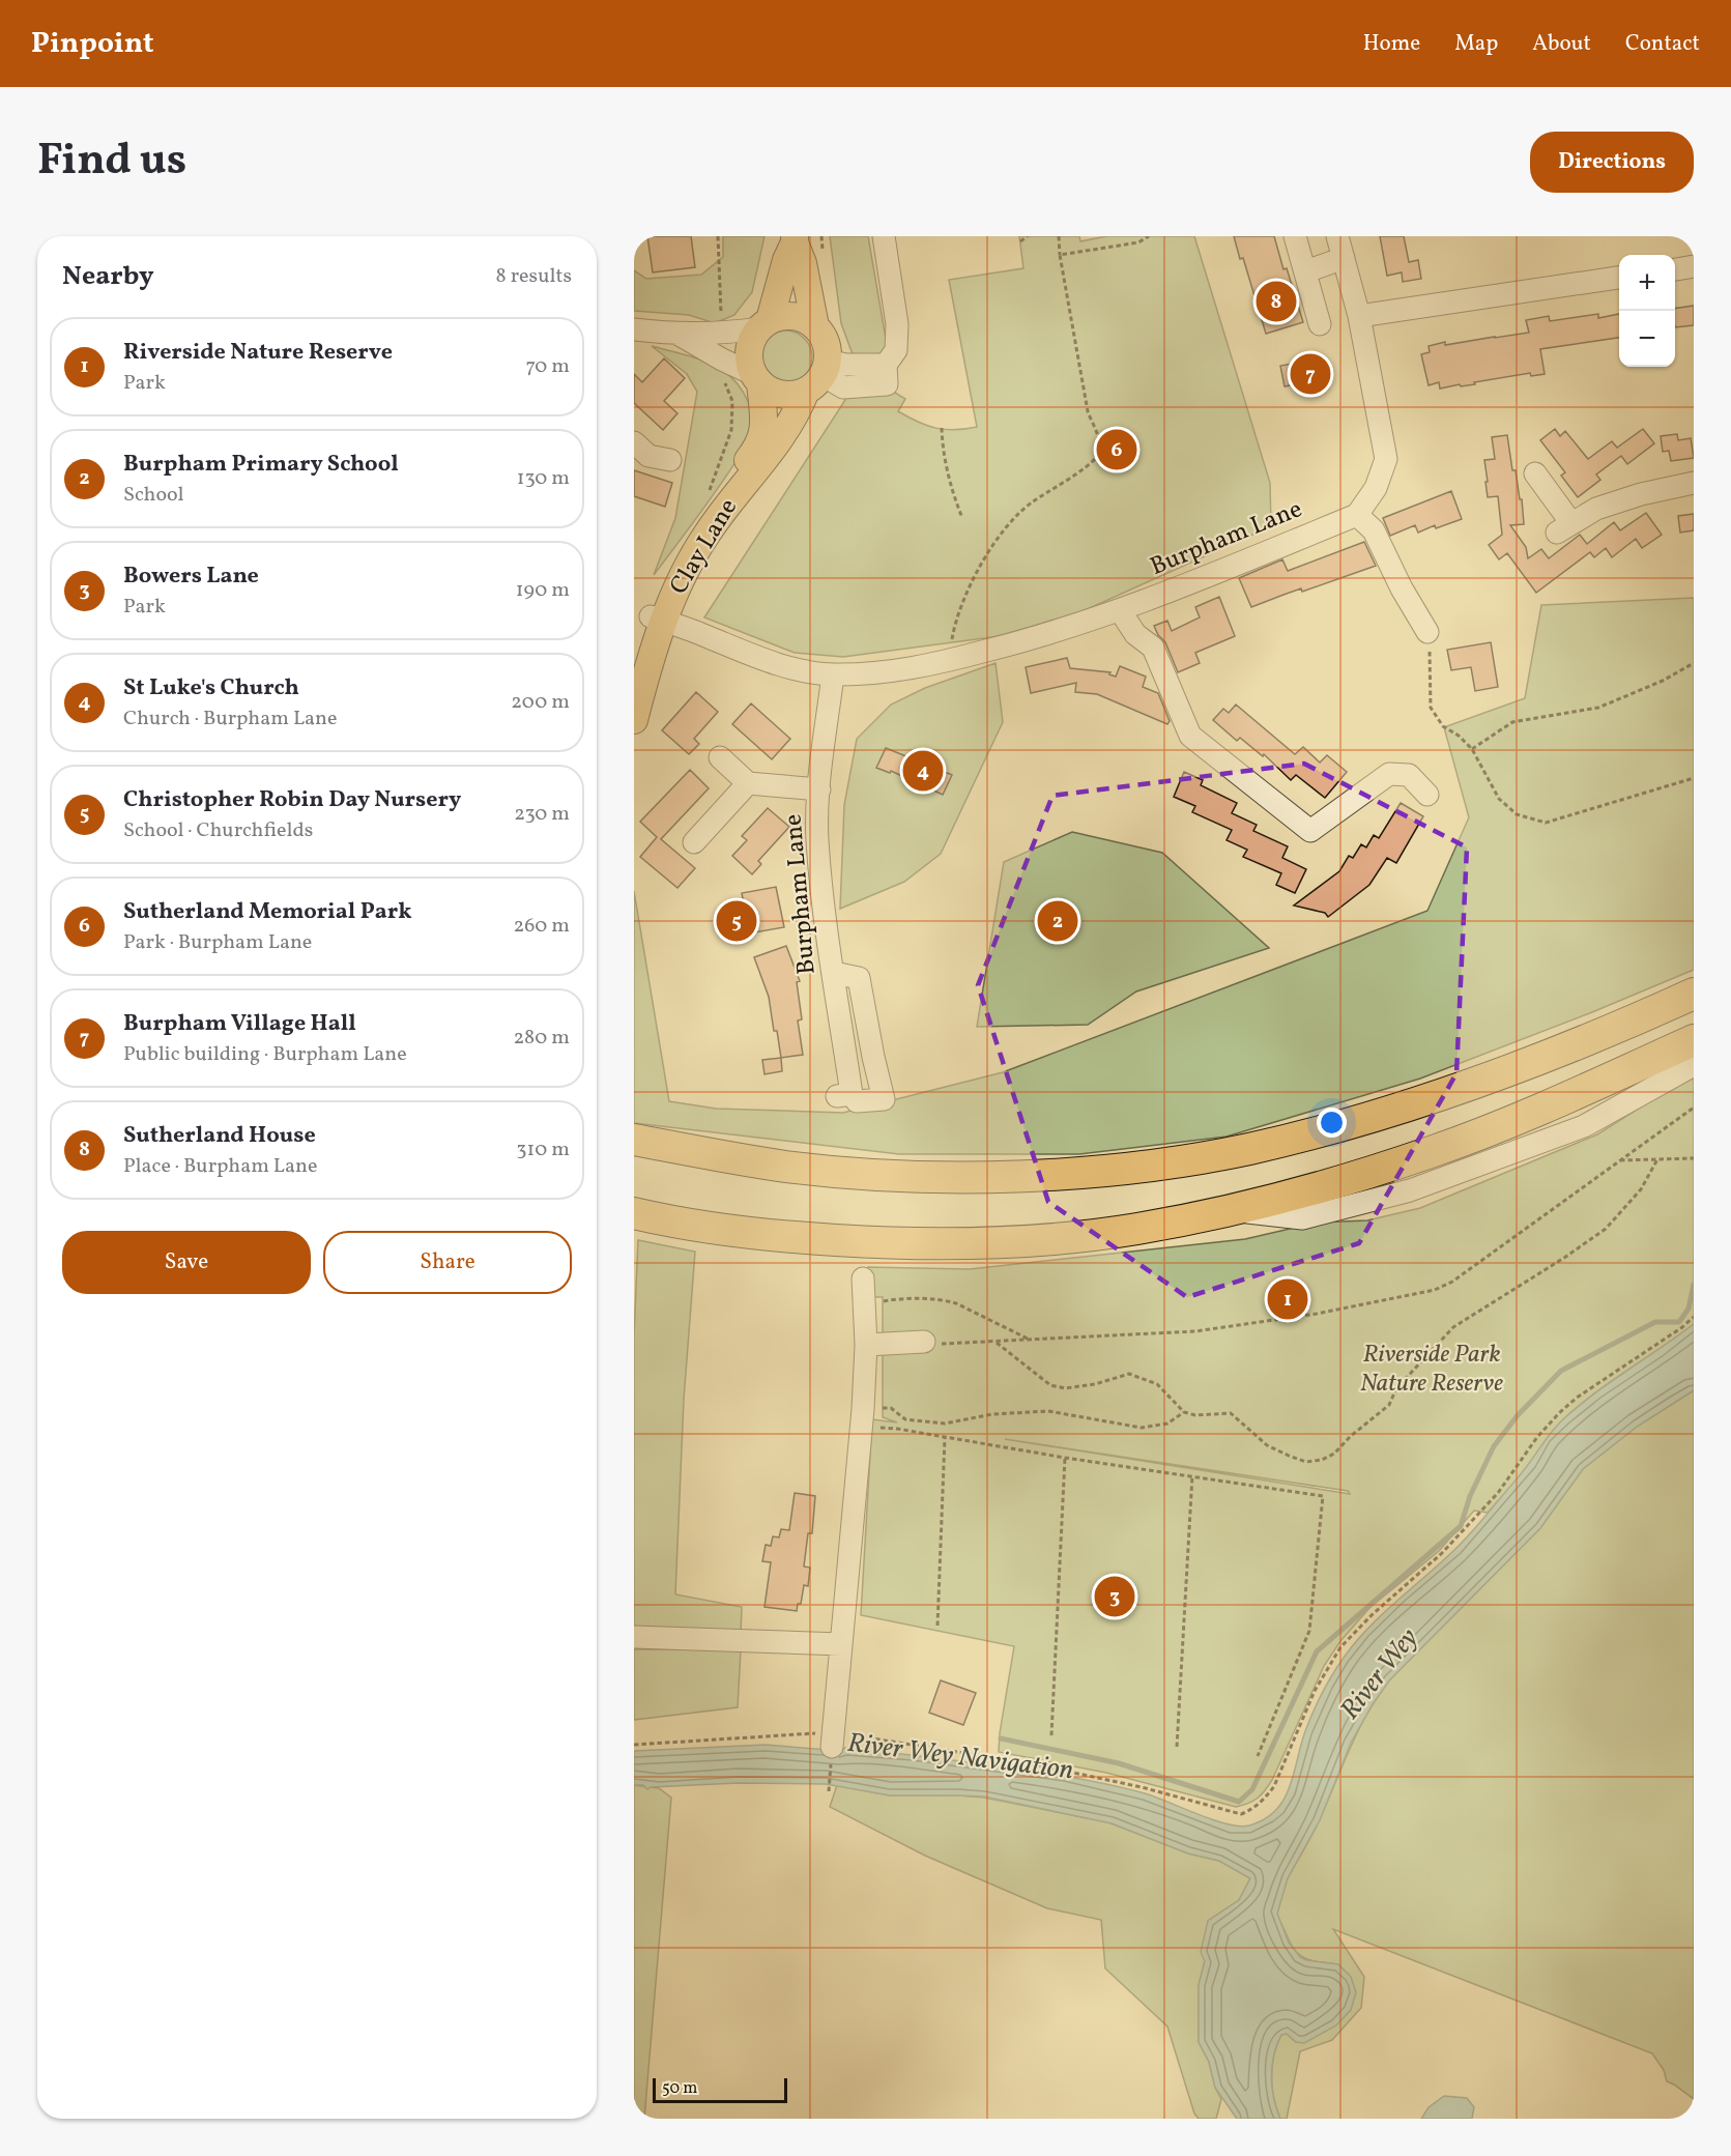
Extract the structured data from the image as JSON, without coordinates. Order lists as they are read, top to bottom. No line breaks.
{"streets":{"main road":["Clay Lane"],"street":["Burpham Lane"]},"crossings":[["Burpham Lane","Clay Lane"]],"water":["River Wey","River Wey Navigation"],"parks":["Riverside Park Nature Reserve"],"scale_bar":"50 m","page":{"header":"Pinpoint","nav":["Home","Map","About","Contact"],"title":"Find us","buttons":["Directions",["Save","Share"]],"heading":["Nearby","8 results"],"map_buttons":["+","−"],"pins":["8","7","6","4","2","5","1","3"],"list":[{"mark":"1","name":"Riverside Nature Reserve","note":"Park","value":"70 m"},{"mark":"2","name":"Burpham Primary School","note":"School","value":"130 m"},{"mark":"3","name":"Bowers Lane","note":"Park","value":"190 m"},{"mark":"4","name":"St Luke's Church","note":"Church · Burpham Lane","value":"200 m"},{"mark":"5","name":"Christopher Robin Day Nursery","note":"School · Churchfields","value":"230 m"},{"mark":"6","name":"Sutherland Memorial Park","note":"Park · Burpham Lane","value":"260 m"},{"mark":"7","name":"Burpham Village Hall","note":"Public building · Burpham Lane","value":"280 m"},{"mark":"8","name":"Sutherland House","note":"Place · Burpham Lane","value":"310 m"}],"scale":"50 m"}}
